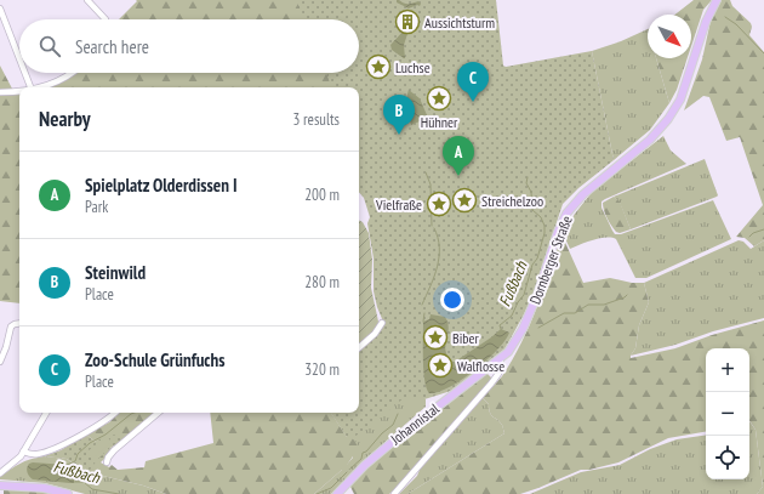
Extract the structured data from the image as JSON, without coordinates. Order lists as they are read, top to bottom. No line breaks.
{"streets":{"main road":["Dornberger Straße","Johannistal"]},"crossings":[["Dornberger Straße","Johannistal"]],"water":["Fußbach"],"places":{"building":["Aussichtsturm"],"place":["Luchse","Hühner","Streichelzoo","Vielfraße","Biber","Walflosse"]},"north":"bottom right","page":{"search":"Search here","pins":["C","B","A"],"heading":["Nearby","3 results"],"list":[{"mark":"A","name":"Spielplatz Olderdissen I","note":"Park","value":"200 m"},{"mark":"B","name":"Steinwild","note":"Place","value":"280 m"},{"mark":"C","name":"Zoo-Schule Grünfuchs","note":"Place","value":"320 m"}],"map_buttons":["+","−"]}}
